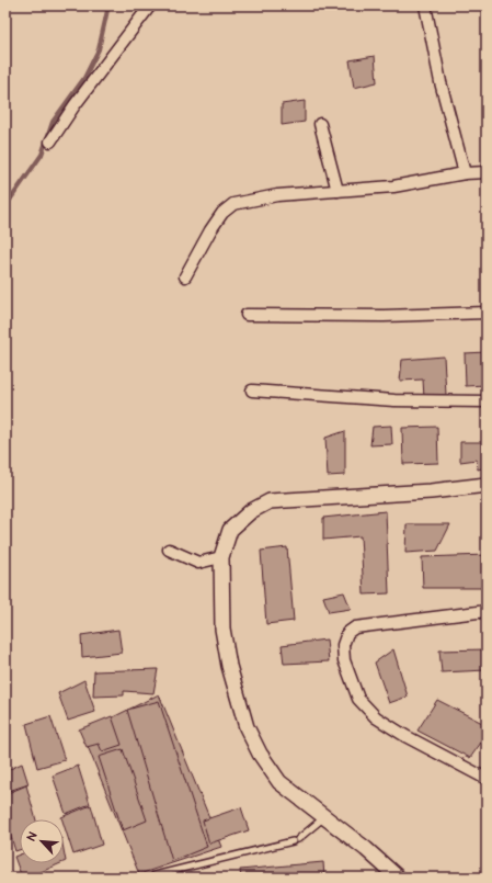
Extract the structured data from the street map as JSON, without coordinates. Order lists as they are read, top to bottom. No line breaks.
{"north":"top left"}
